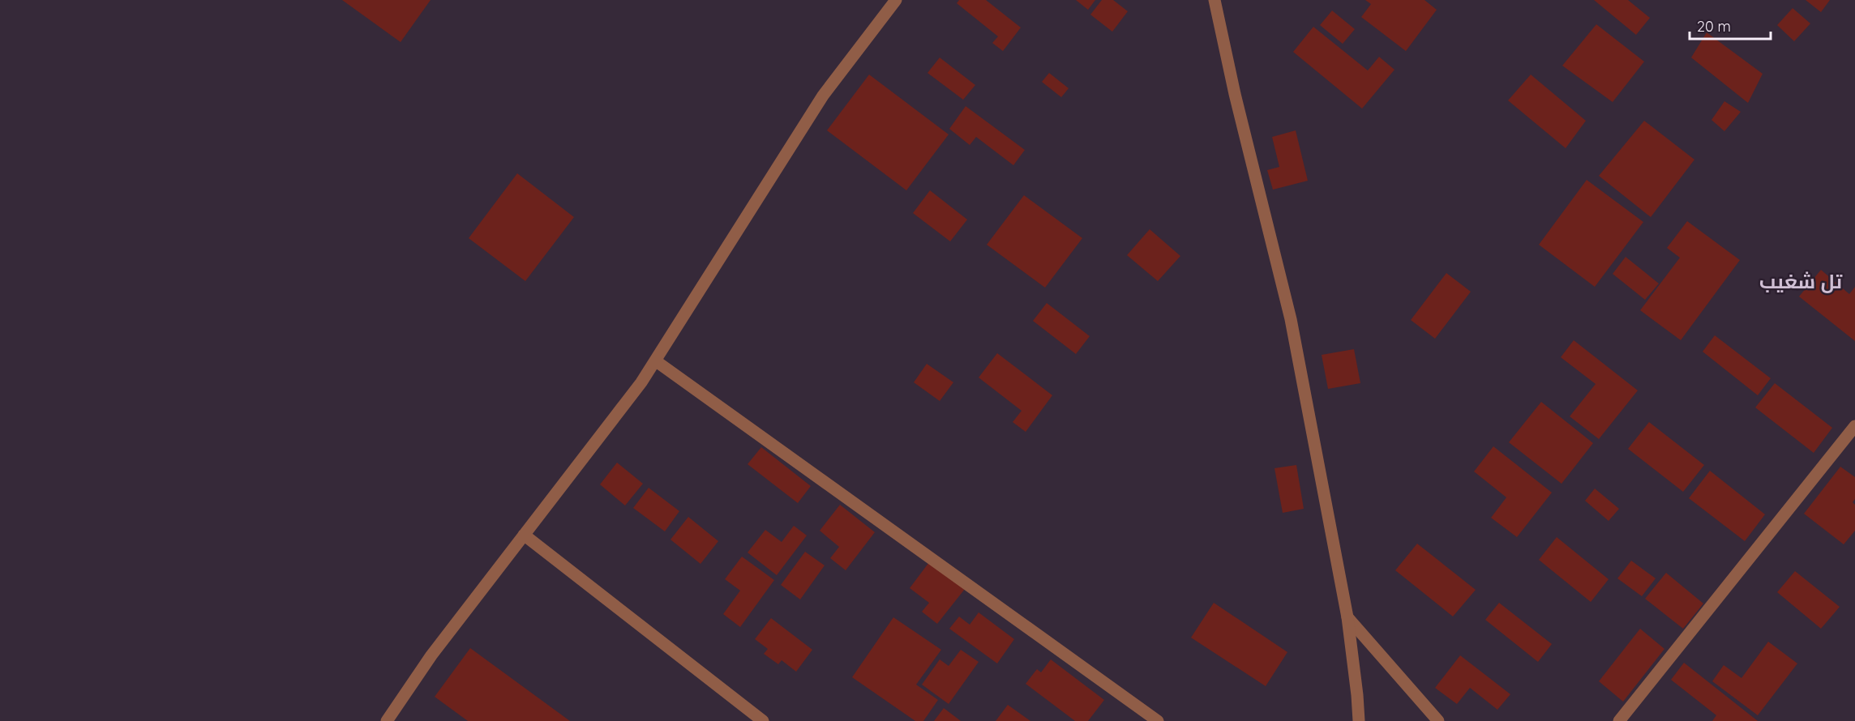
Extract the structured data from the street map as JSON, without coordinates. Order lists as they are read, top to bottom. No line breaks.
{"districts":["تل شغيب"],"scale_bar":"20 m"}
